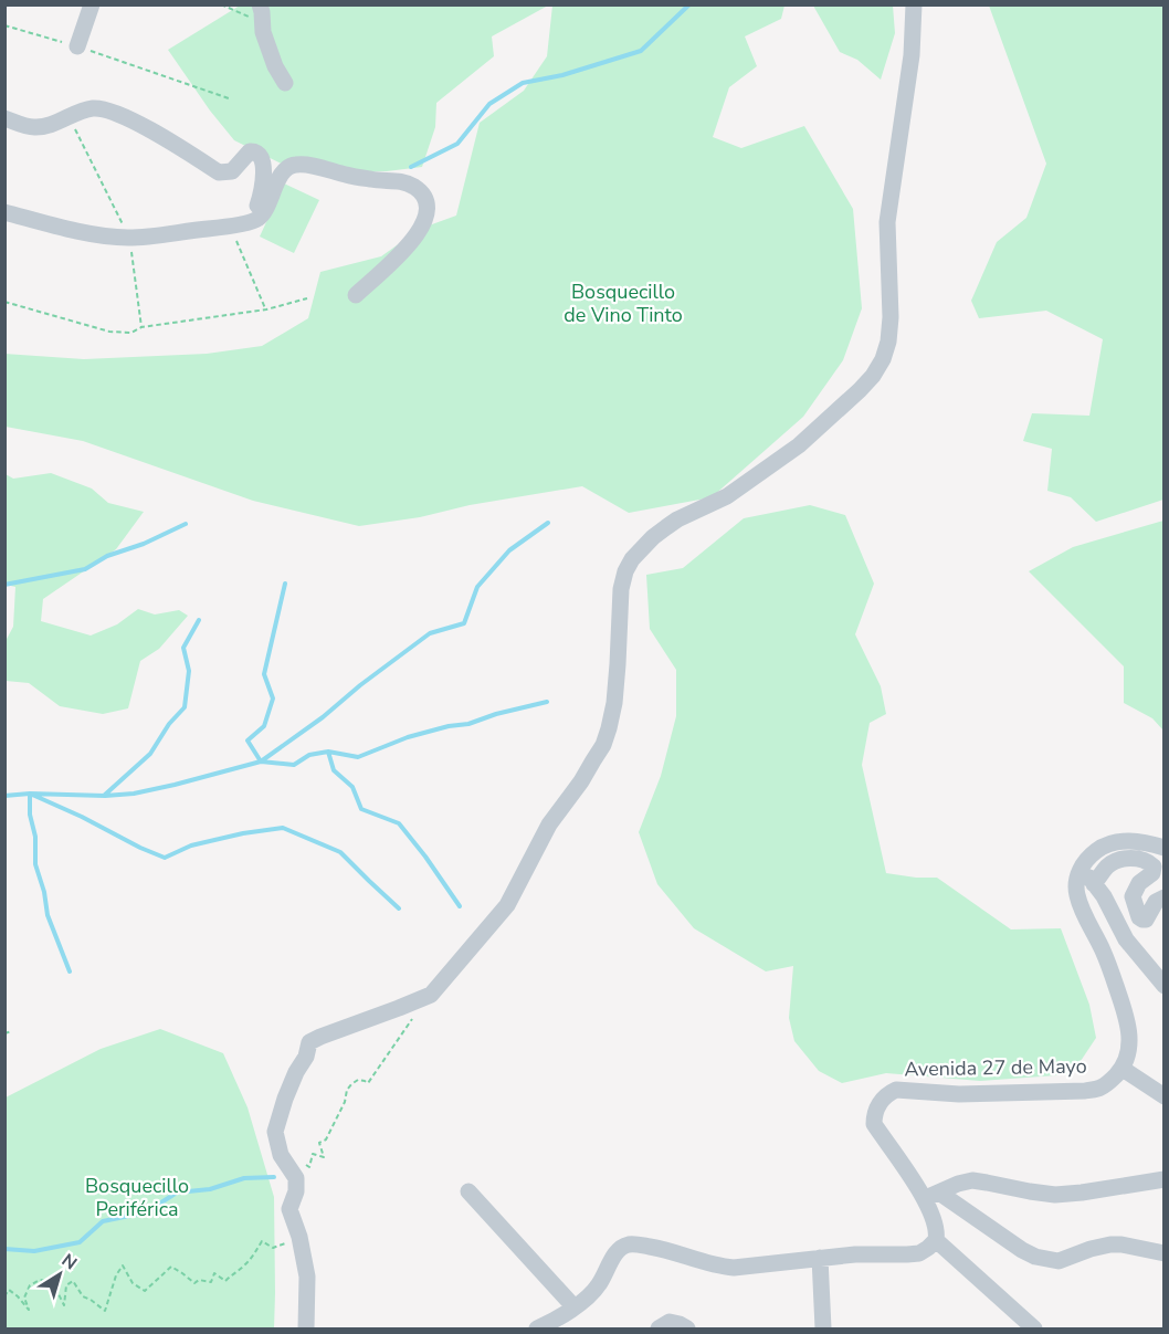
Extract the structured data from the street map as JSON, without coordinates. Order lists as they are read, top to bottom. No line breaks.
{"streets":{"street":["Avenida 27 de Mayo"]},"parks":["Bosquecillo de Vino Tinto","Bosquecillo Periférica"],"north":"top right"}
